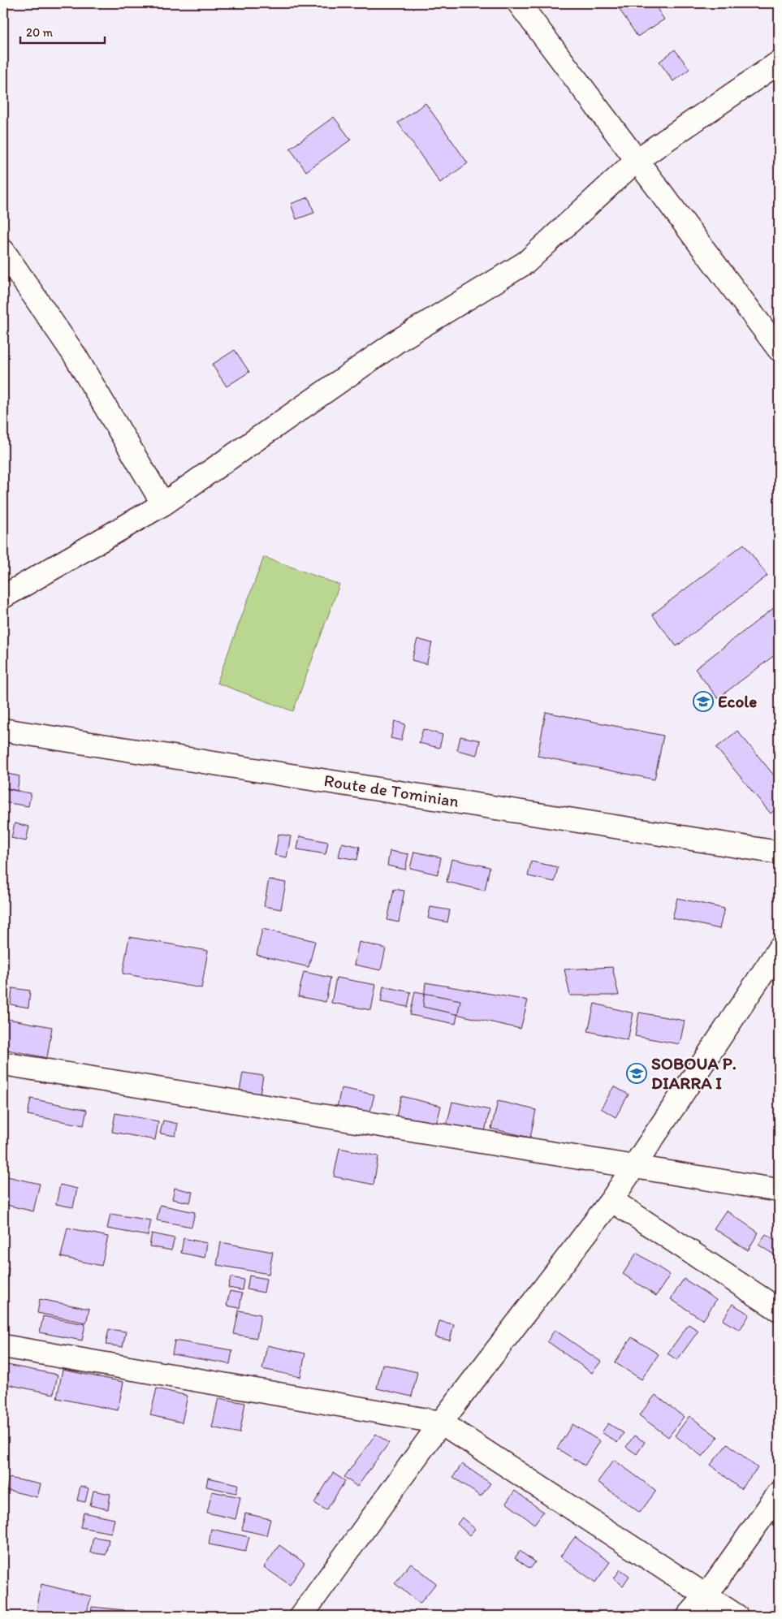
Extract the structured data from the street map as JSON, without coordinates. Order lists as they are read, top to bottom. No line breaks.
{"streets":{"street":["Route de Tominian"]},"places":{"school or university":["Ecole","SOBOUA P. DIARRA I"]},"scale_bar":"20 m"}
